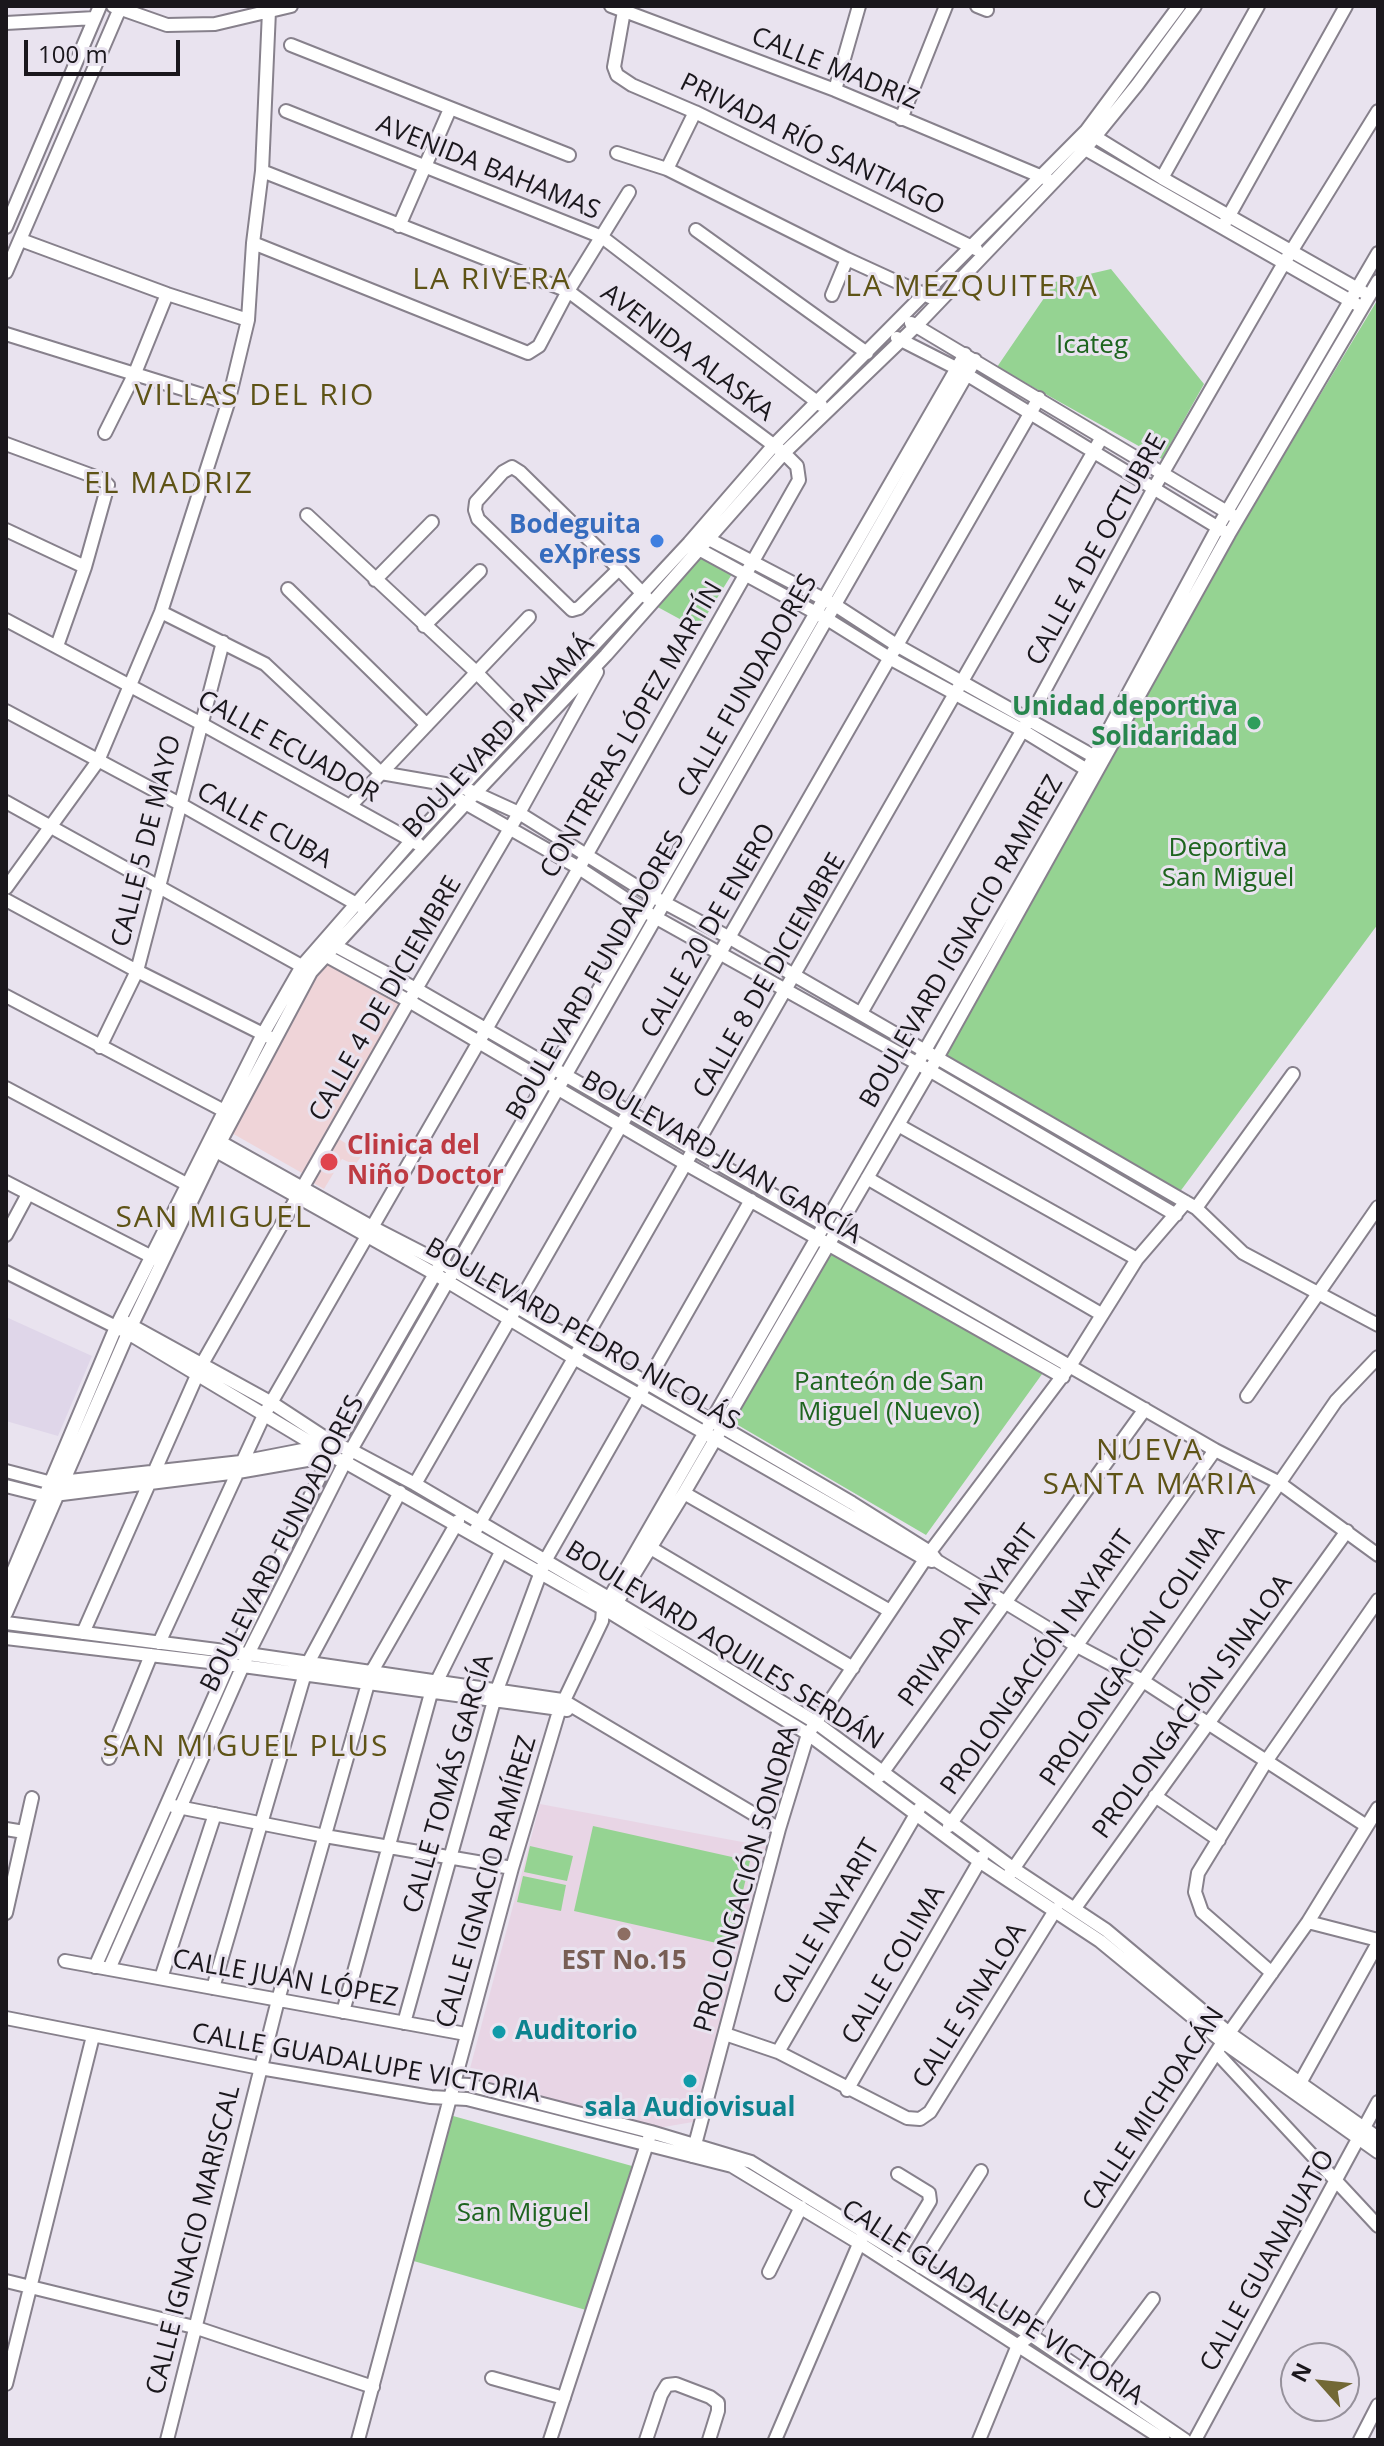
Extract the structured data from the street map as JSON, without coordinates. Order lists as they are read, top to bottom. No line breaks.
{"streets":{"street":["CALLE MADRIZ","PRIVADA RÍO SANTIAGO","AVENIDA BAHAMAS","AVENIDA ALASKA","CALLE 4 DE OCTUBRE","CALLE FUNDADORES","CONTRERAS LÓPEZ MARTÍN","BOULEVARD PANAMÁ","CALLE ECUADOR","CALLE CUBA","CALLE 5 DE MAYO","CALLE 20 DE ENERO","BOULEVARD IGNACIO RAMIREZ","BOULEVARD FUNDADORES","CALLE 8 DE DICIEMBRE","CALLE 4 DE DICIEMBRE","BOULEVARD JUAN GARCÍA","BOULEVARD PEDRO NICOLÁS","PRIVADA NAYARIT","BOULEVARD AQUILES SERDÁN","PROLONGACIÓN COLIMA","PROLONGACIÓN NAYARIT","PROLONGACIÓN SINALOA","CALLE TOMÁS GARCÍA","PROLONGACIÓN SONORA","CALLE IGNACIO RAMÍREZ","CALLE NAYARIT","CALLE COLIMA","CALLE JUAN LÓPEZ","CALLE SINALOA","CALLE GUADALUPE VICTORIA","CALLE MICHOACÁN","CALLE IGNACIO MARISCAL","CALLE GUANAJUATO"]},"crossings":[["CALLE MADRIZ","PRIVADA RÍO SANTIAGO"],["CALLE MADRIZ","BOULEVARD PANAMÁ"],["PRIVADA RÍO SANTIAGO","BOULEVARD PANAMÁ"],["AVENIDA BAHAMAS","BOULEVARD PANAMÁ"],["AVENIDA ALASKA","CONTRERAS LÓPEZ MARTÍN"],["AVENIDA ALASKA","BOULEVARD PANAMÁ"],["CALLE FUNDADORES","BOULEVARD FUNDADORES"],["CALLE FUNDADORES","BOULEVARD JUAN GARCÍA"],["CALLE FUNDADORES","BOULEVARD PEDRO NICOLÁS"],["CALLE FUNDADORES","BOULEVARD AQUILES SERDÁN"],["CONTRERAS LÓPEZ MARTÍN","BOULEVARD PANAMÁ"],["CONTRERAS LÓPEZ MARTÍN","BOULEVARD JUAN GARCÍA"],["CONTRERAS LÓPEZ MARTÍN","BOULEVARD AQUILES SERDÁN"],["BOULEVARD PANAMÁ","CALLE ECUADOR"],["BOULEVARD PANAMÁ","CALLE CUBA"],["BOULEVARD PANAMÁ","CALLE 4 DE DICIEMBRE"],["BOULEVARD PANAMÁ","BOULEVARD JUAN GARCÍA"],["BOULEVARD PANAMÁ","BOULEVARD AQUILES SERDÁN"],["CALLE ECUADOR","CALLE 5 DE MAYO"],["CALLE CUBA","CALLE 5 DE MAYO"],["CALLE 20 DE ENERO","BOULEVARD JUAN GARCÍA"],["CALLE 20 DE ENERO","BOULEVARD PEDRO NICOLÁS"],["CALLE 20 DE ENERO","BOULEVARD AQUILES SERDÁN"],["BOULEVARD IGNACIO RAMIREZ","BOULEVARD JUAN GARCÍA"],["BOULEVARD IGNACIO RAMIREZ","BOULEVARD PEDRO NICOLÁS"],["BOULEVARD IGNACIO RAMIREZ","BOULEVARD AQUILES SERDÁN"],["BOULEVARD IGNACIO RAMIREZ","CALLE IGNACIO RAMÍREZ"],["BOULEVARD FUNDADORES","BOULEVARD PEDRO NICOLÁS"],["BOULEVARD FUNDADORES","BOULEVARD AQUILES SERDÁN"],["BOULEVARD FUNDADORES","CALLE JUAN LÓPEZ"],["CALLE 8 DE DICIEMBRE","BOULEVARD JUAN GARCÍA"],["CALLE 8 DE DICIEMBRE","BOULEVARD PEDRO NICOLÁS"],["CALLE 8 DE DICIEMBRE","BOULEVARD AQUILES SERDÁN"],["CALLE 4 DE DICIEMBRE","BOULEVARD JUAN GARCÍA"],["CALLE 4 DE DICIEMBRE","BOULEVARD AQUILES SERDÁN"],["BOULEVARD JUAN GARCÍA","PROLONGACIÓN SONORA"],["BOULEVARD PEDRO NICOLÁS","PRIVADA NAYARIT"],["BOULEVARD PEDRO NICOLÁS","PROLONGACIÓN COLIMA"],["BOULEVARD PEDRO NICOLÁS","PROLONGACIÓN NAYARIT"],["BOULEVARD PEDRO NICOLÁS","PROLONGACIÓN SINALOA"],["BOULEVARD PEDRO NICOLÁS","PROLONGACIÓN SONORA"],["BOULEVARD PEDRO NICOLÁS","CALLE MICHOACÁN"],["PRIVADA NAYARIT","BOULEVARD AQUILES SERDÁN"],["BOULEVARD AQUILES SERDÁN","PROLONGACIÓN COLIMA"],["BOULEVARD AQUILES SERDÁN","PROLONGACIÓN NAYARIT"],["BOULEVARD AQUILES SERDÁN","PROLONGACIÓN SINALOA"],["BOULEVARD AQUILES SERDÁN","CALLE TOMÁS GARCÍA"],["BOULEVARD AQUILES SERDÁN","PROLONGACIÓN SONORA"],["BOULEVARD AQUILES SERDÁN","CALLE IGNACIO RAMÍREZ"],["BOULEVARD AQUILES SERDÁN","CALLE NAYARIT"],["BOULEVARD AQUILES SERDÁN","CALLE COLIMA"],["BOULEVARD AQUILES SERDÁN","CALLE SINALOA"],["BOULEVARD AQUILES SERDÁN","CALLE MICHOACÁN"],["BOULEVARD AQUILES SERDÁN","CALLE IGNACIO MARISCAL"],["BOULEVARD AQUILES SERDÁN","CALLE GUANAJUATO"],["CALLE TOMÁS GARCÍA","CALLE JUAN LÓPEZ"],["PROLONGACIÓN SONORA","CALLE GUADALUPE VICTORIA"],["CALLE IGNACIO RAMÍREZ","CALLE JUAN LÓPEZ"],["CALLE IGNACIO RAMÍREZ","CALLE GUADALUPE VICTORIA"],["CALLE COLIMA","CALLE SINALOA"],["CALLE JUAN LÓPEZ","CALLE IGNACIO MARISCAL"],["CALLE GUADALUPE VICTORIA","CALLE MICHOACÁN"],["CALLE GUADALUPE VICTORIA","CALLE IGNACIO MARISCAL"]],"districts":["LA RIVERA","LA MEZQUITERA","VILLAS DEL RIO","EL MADRIZ","SAN MIGUEL","NUEVA SANTA MARIA","SAN MIGUEL PLUS"],"parks":["Icateg","Deportiva San Miguel","Panteón de San Miguel (Nuevo)","San Miguel"],"places":["Bodeguita eXpress","Unidad deportiva Solidaridad","Clinica del Niño Doctor","EST No.15","Auditorio","sala Audiovisual"],"scale_bar":"100 m","north":"top left"}
